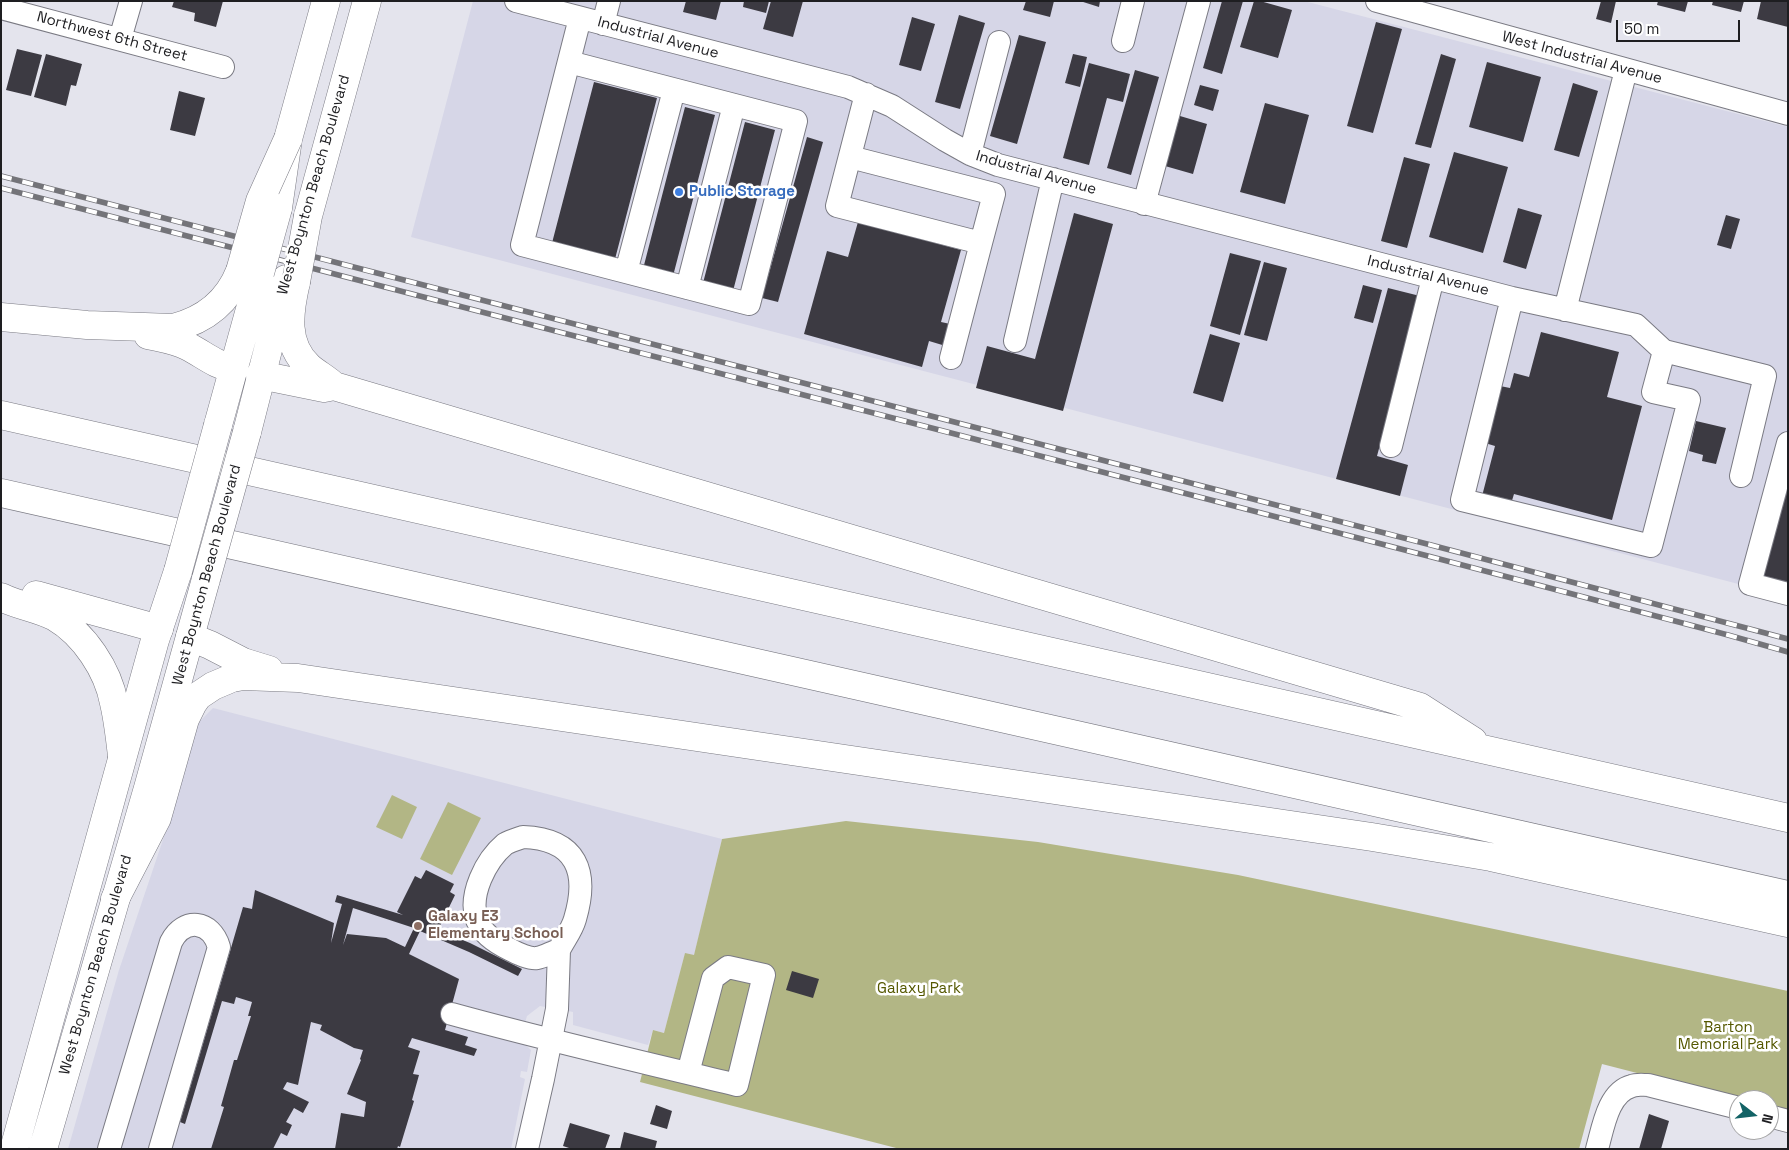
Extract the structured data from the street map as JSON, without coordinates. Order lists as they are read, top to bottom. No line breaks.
{"streets":{"main road":["West Boynton Beach Boulevard"],"street":["Northwest 6th Street","Industrial Avenue","West Industrial Avenue"]},"parks":["Galaxy Park","Barton Memorial Park"],"places":["Public Storage","Galaxy E3 Elementary School"],"scale_bar":"50 m","north":"right"}
